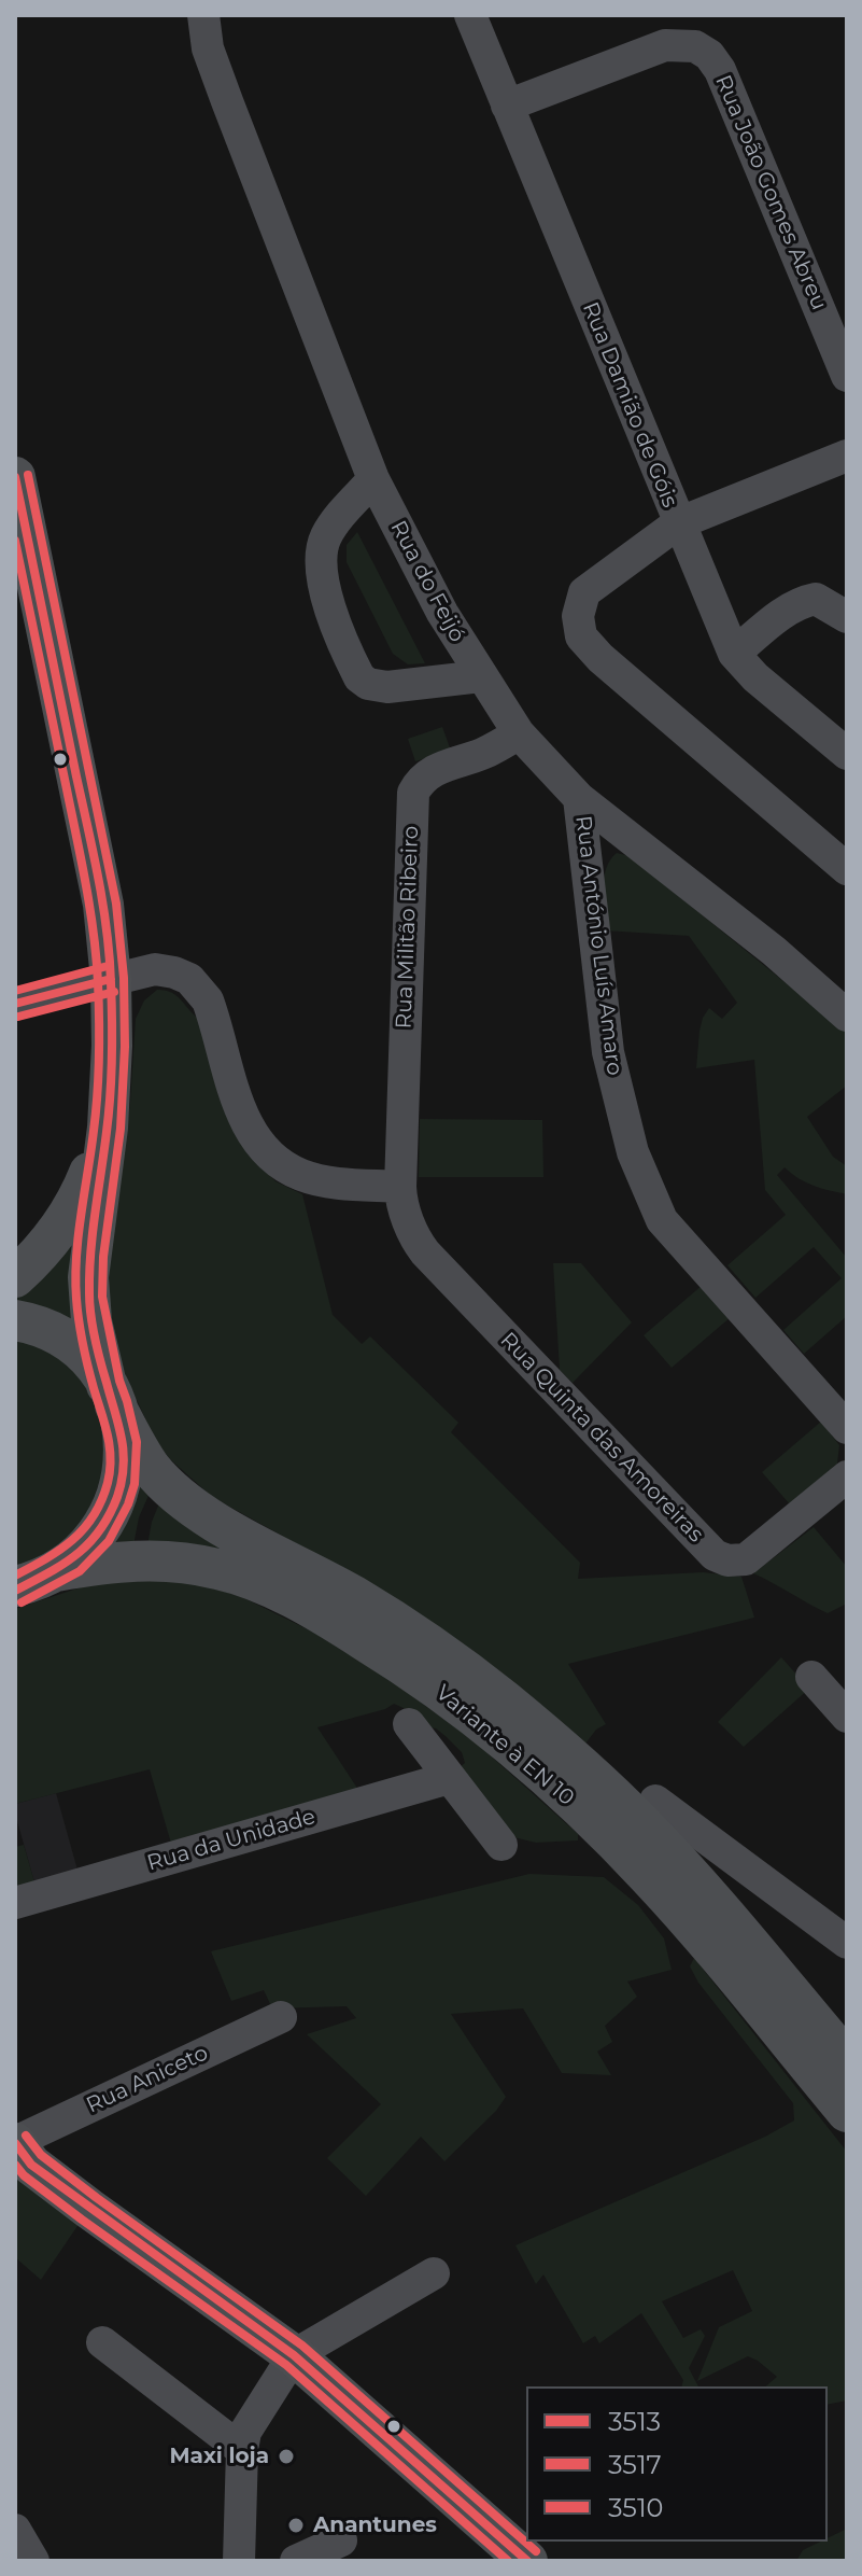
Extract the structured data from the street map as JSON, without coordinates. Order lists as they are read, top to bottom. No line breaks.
{"streets":{"main road":["Variante à EN 10"],"street":["Rua João Gomes Abreu","Rua Damião de Góis","Rua do Feijó","Rua Militão Ribeiro","Rua António Luís Amaro","Rua Quinta das Amoreiras","Rua da Unidade","Rua Aniceto"]},"crossings":[["Rua João Gomes Abreu","Rua Damião de Góis"],["Rua do Feijó","Rua Militão Ribeiro"],["Rua do Feijó","Rua António Luís Amaro"],["Rua Militão Ribeiro","Rua Quinta das Amoreiras"]],"places":["Maxi loja","Anantunes"],"lines":["transit line 3510","transit line 3513","transit line 3517"],"legend":["3513","3517","3510"]}
